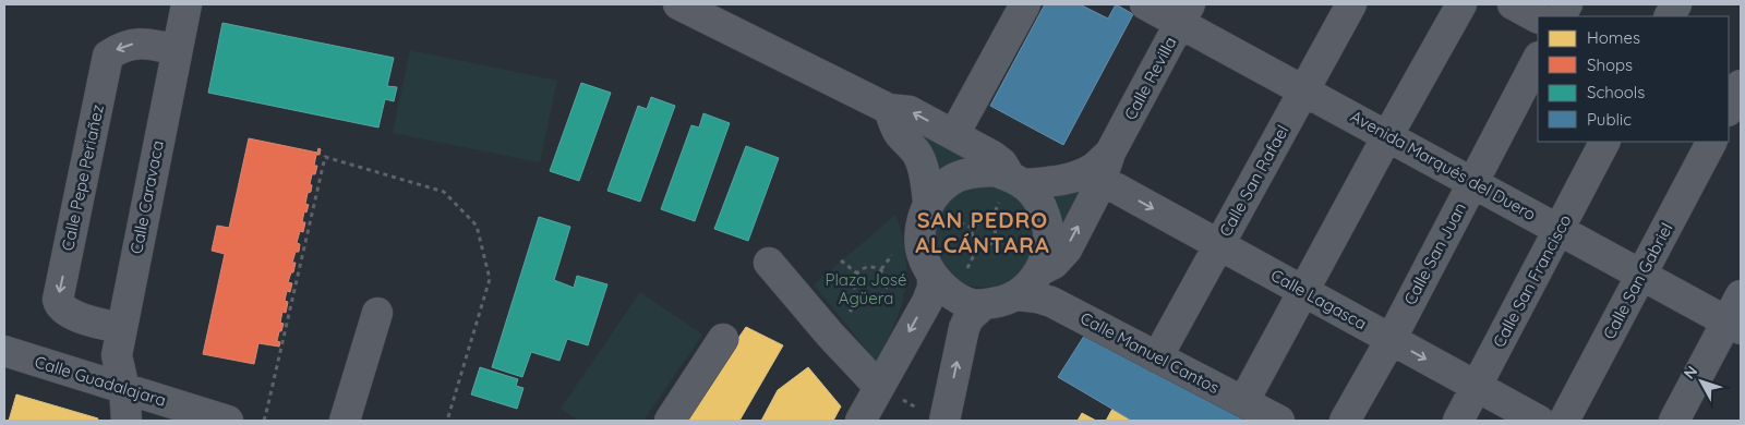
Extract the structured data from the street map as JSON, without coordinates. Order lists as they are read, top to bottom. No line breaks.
{"streets":{"street":["Calle Revilla","Avenida Marqués del Duero","Calle Pepe Periañez","Calle San Rafael","Calle Caravaca","Calle San Juan","Calle San Francisco","Calle San Gabriel","Calle Lagasca","Calle Manuel Cantos","Calle Guadalajara"]},"crossings":[["Calle Revilla","Avenida Marqués del Duero"],["Calle Revilla","Calle Lagasca"],["Avenida Marqués del Duero","Calle San Rafael"],["Avenida Marqués del Duero","Calle San Juan"],["Avenida Marqués del Duero","Calle San Francisco"],["Avenida Marqués del Duero","Calle San Gabriel"],["Calle Pepe Periañez","Calle Caravaca"],["Calle San Rafael","Calle Lagasca"],["Calle San Rafael","Calle Manuel Cantos"],["Calle Caravaca","Calle Guadalajara"],["Calle San Juan","Calle Lagasca"],["Calle San Francisco","Calle Lagasca"]],"one_way":["Calle Lagasca"],"districts":["SAN PEDRO ALCÁNTARA"],"parks":["Plaza José Agüera"],"legend":["Homes","Shops","Schools","Public"],"north":"top left"}
